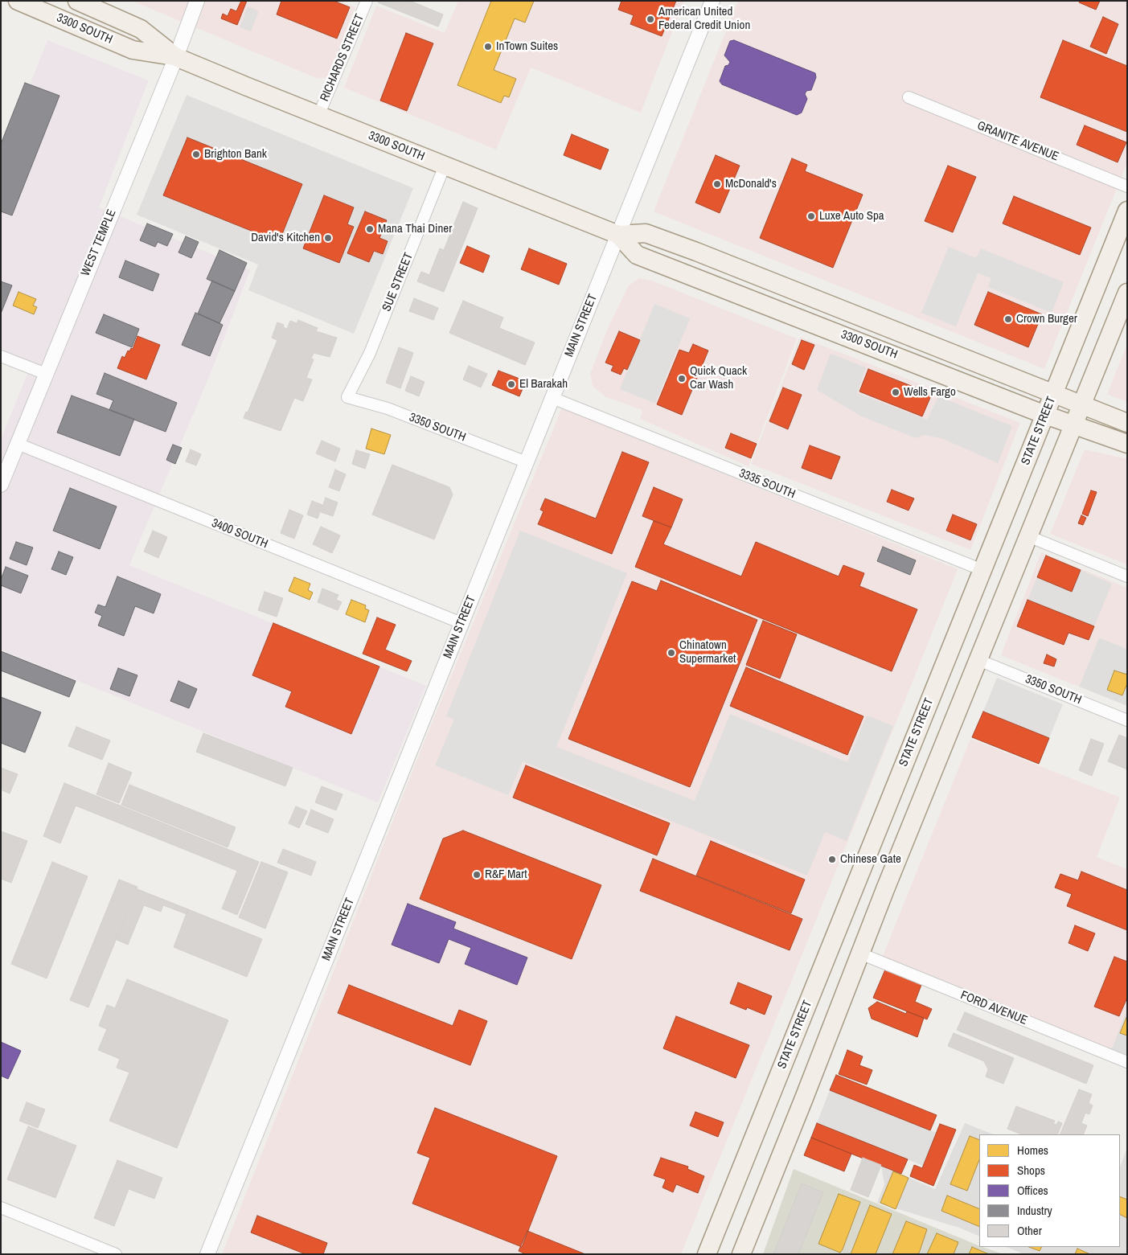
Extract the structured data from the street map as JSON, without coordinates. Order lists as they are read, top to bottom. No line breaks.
{"streets":{"main road":["3300 SOUTH","STATE STREET"],"street":["RICHARDS STREET","GRANITE AVENUE","WEST TEMPLE","SUE STREET","MAIN STREET","3350 SOUTH","3335 SOUTH","3400 SOUTH","FORD AVENUE"]},"crossings":[["3300 SOUTH","RICHARDS STREET"],["3300 SOUTH","WEST TEMPLE"],["3300 SOUTH","SUE STREET"],["3300 SOUTH","MAIN STREET"],["3300 SOUTH","STATE STREET"],["WEST TEMPLE","3400 SOUTH"],["SUE STREET","3350 SOUTH"],["MAIN STREET","3350 SOUTH"],["MAIN STREET","3335 SOUTH"],["MAIN STREET","3400 SOUTH"],["STATE STREET","3335 SOUTH"]],"places":["American United Federal Credit Union","InTown Suites","Brighton Bank","McDonald's","Luxe Auto Spa","Mana Thai Diner","David's Kitchen","Crown Burger","Quick Quack Car Wash","El Barakah","Wells Fargo","Chinatown Supermarket","Chinese Gate","R&F Mart"],"legend":["Homes","Shops","Offices","Industry","Other"]}
